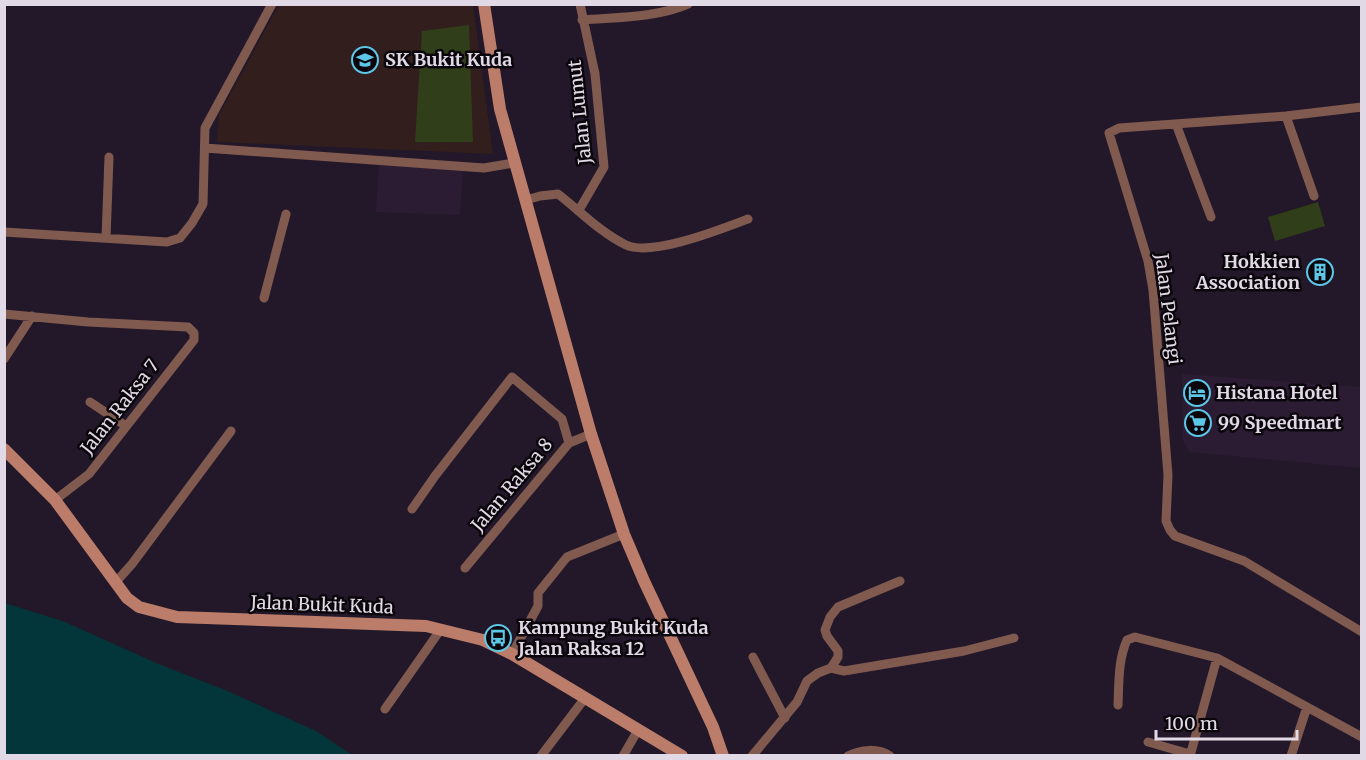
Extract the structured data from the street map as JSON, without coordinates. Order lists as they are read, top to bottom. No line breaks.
{"streets":{"street":["Jalan Lumut","Jalan Pelangi","Jalan Raksa 7","Jalan Raksa 8","Jalan Bukit Kuda"]},"crossings":[["Jalan Raksa 7","Jalan Bukit Kuda"]],"places":{"school or university":["SK Bukit Kuda"],"building":["Hokkien Association"],"hotel":["Histana Hotel"],"supermarket":["99 Speedmart"],"bus stop":["Kampung Bukit Kuda Jalan Raksa 12"]},"scale_bar":"100 m"}
